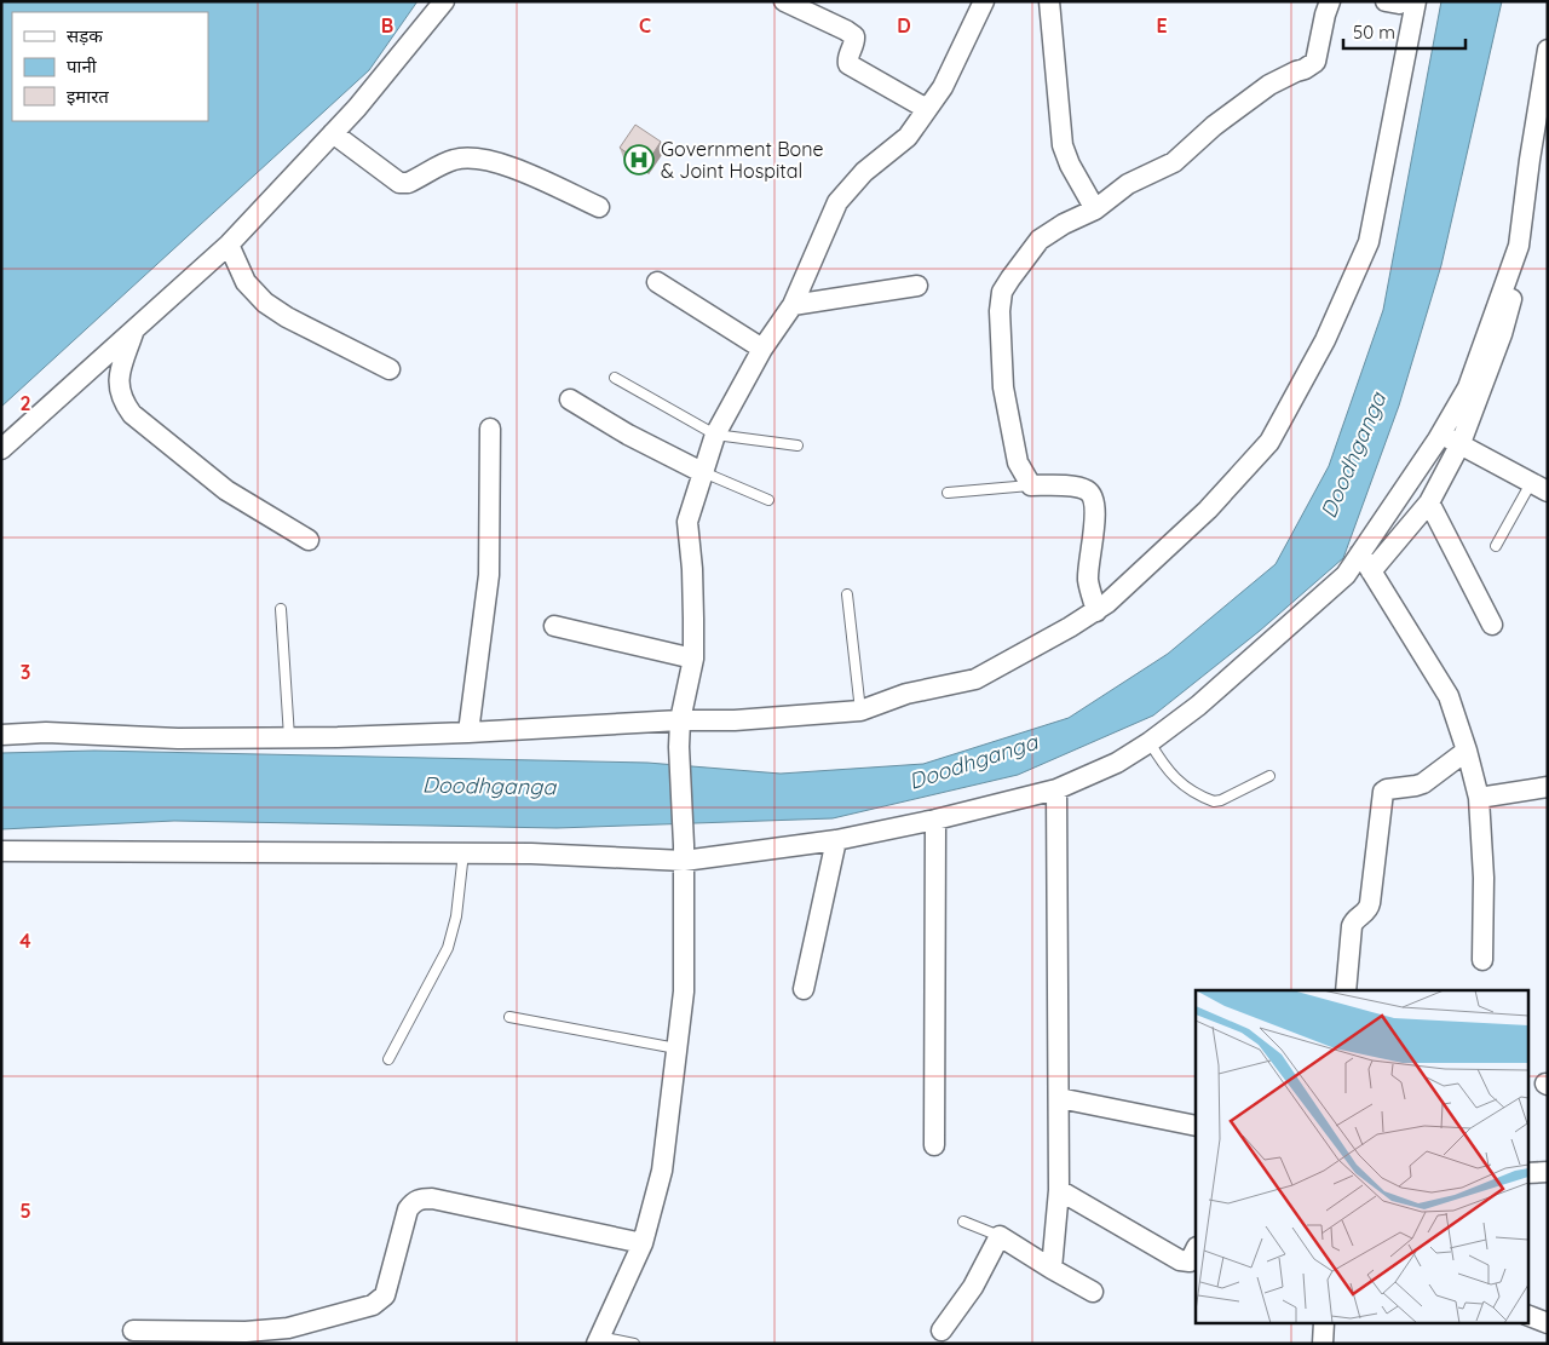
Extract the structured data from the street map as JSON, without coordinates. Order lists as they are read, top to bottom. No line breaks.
{"water":["Doodhganga"],"places":{"hospital":["Government Bone & Joint Hospital"]},"legend":["सड़क","पानी","इमारत"],"scale_bar":"50 m","grid":{"columns":["B","C","D","E"],"rows":["2","3","4","5"]}}
